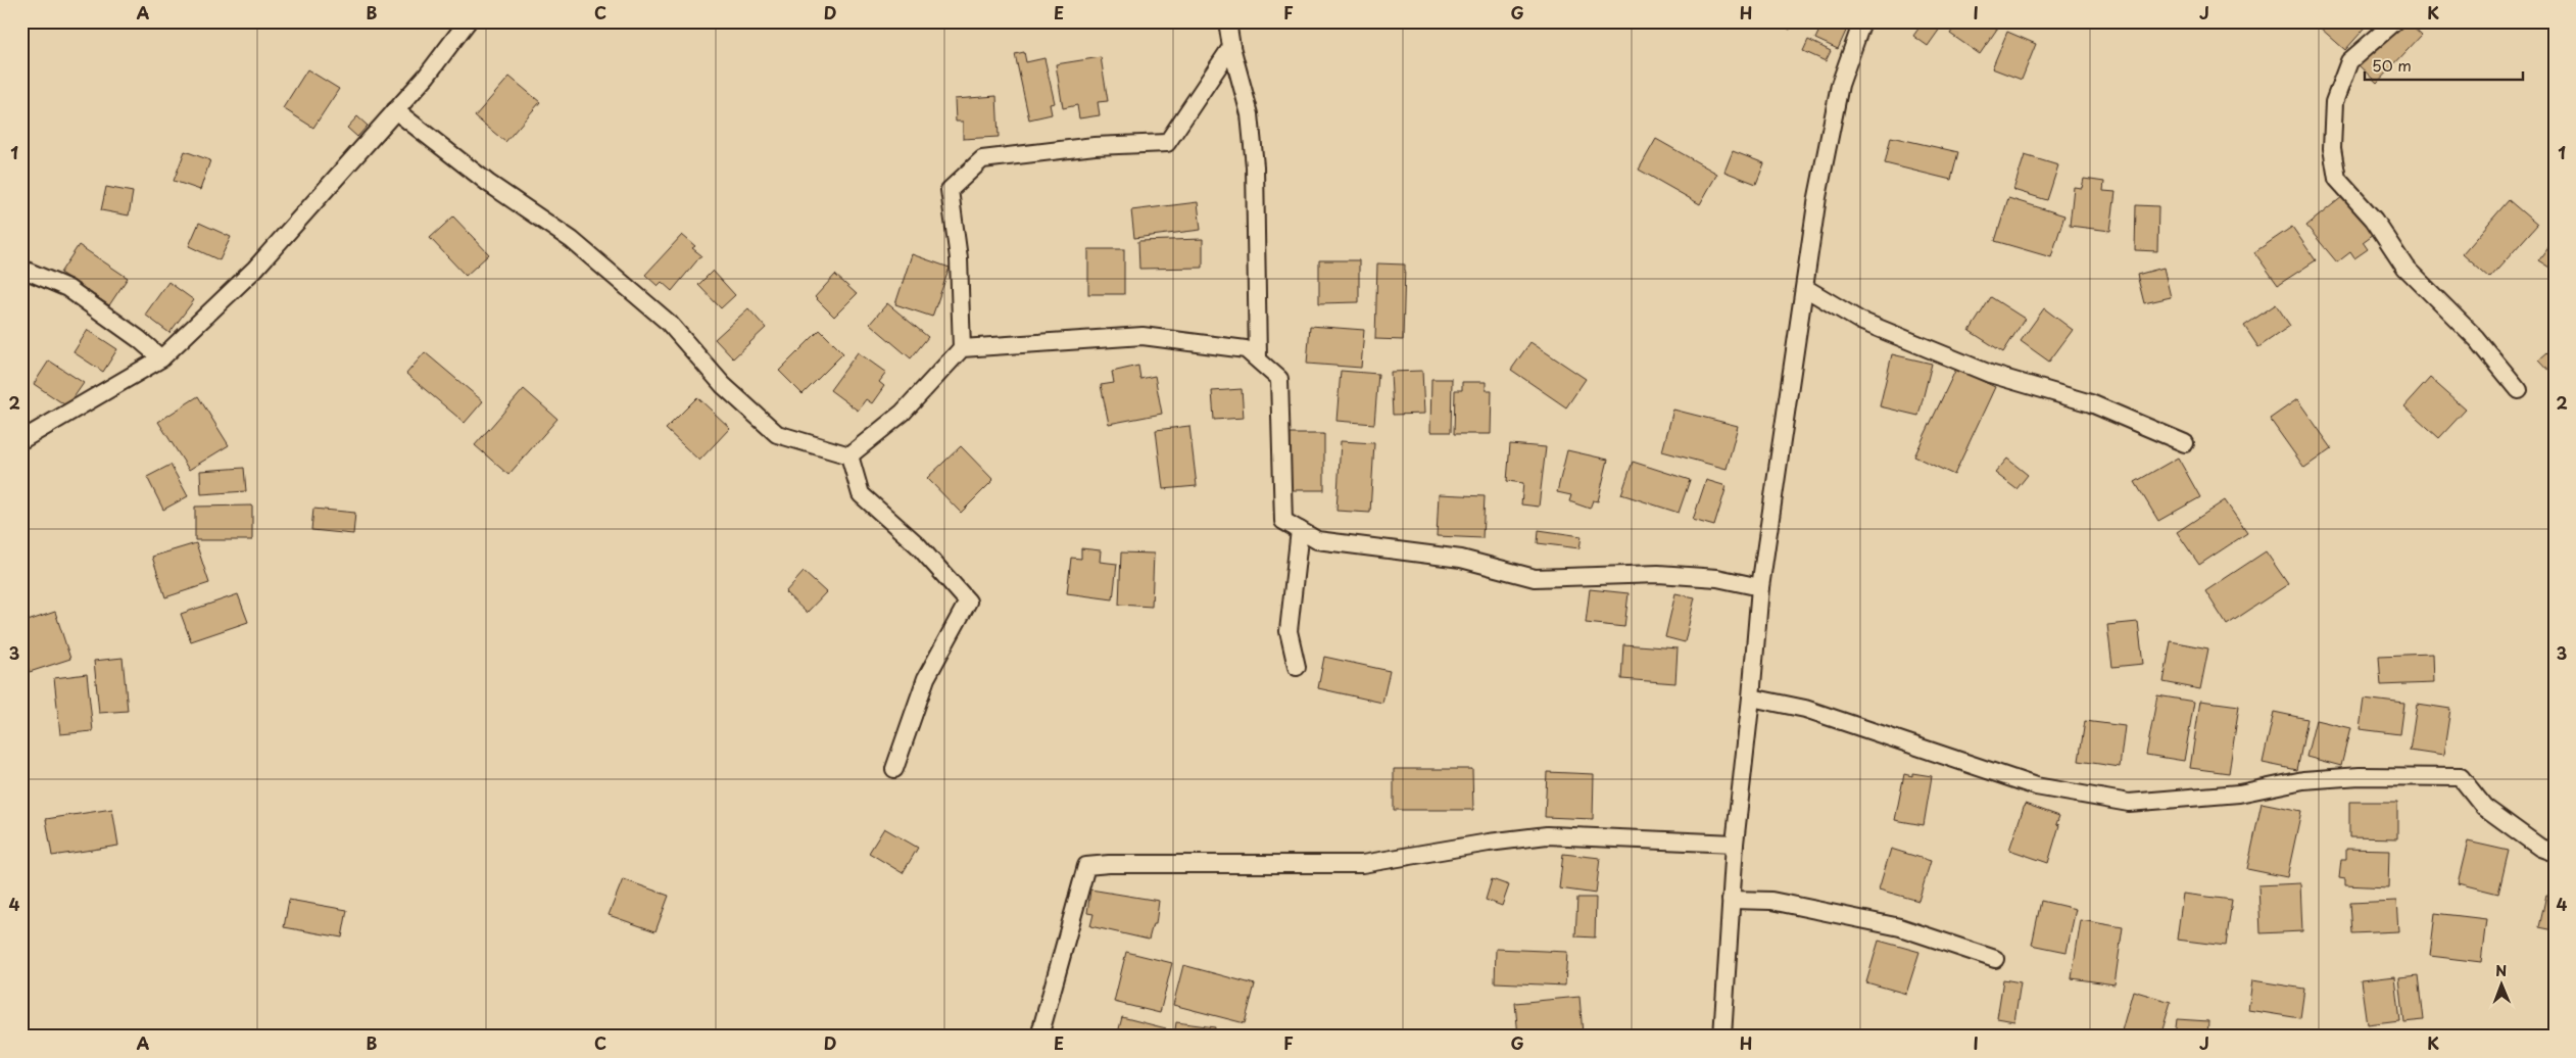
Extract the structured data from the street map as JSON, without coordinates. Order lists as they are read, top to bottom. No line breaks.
{"scale_bar":"50 m","north":"top","grid":{"columns":["A","B","C","D","E","F","G","H","I","J","K"],"rows":["1","2","3","4"]}}
